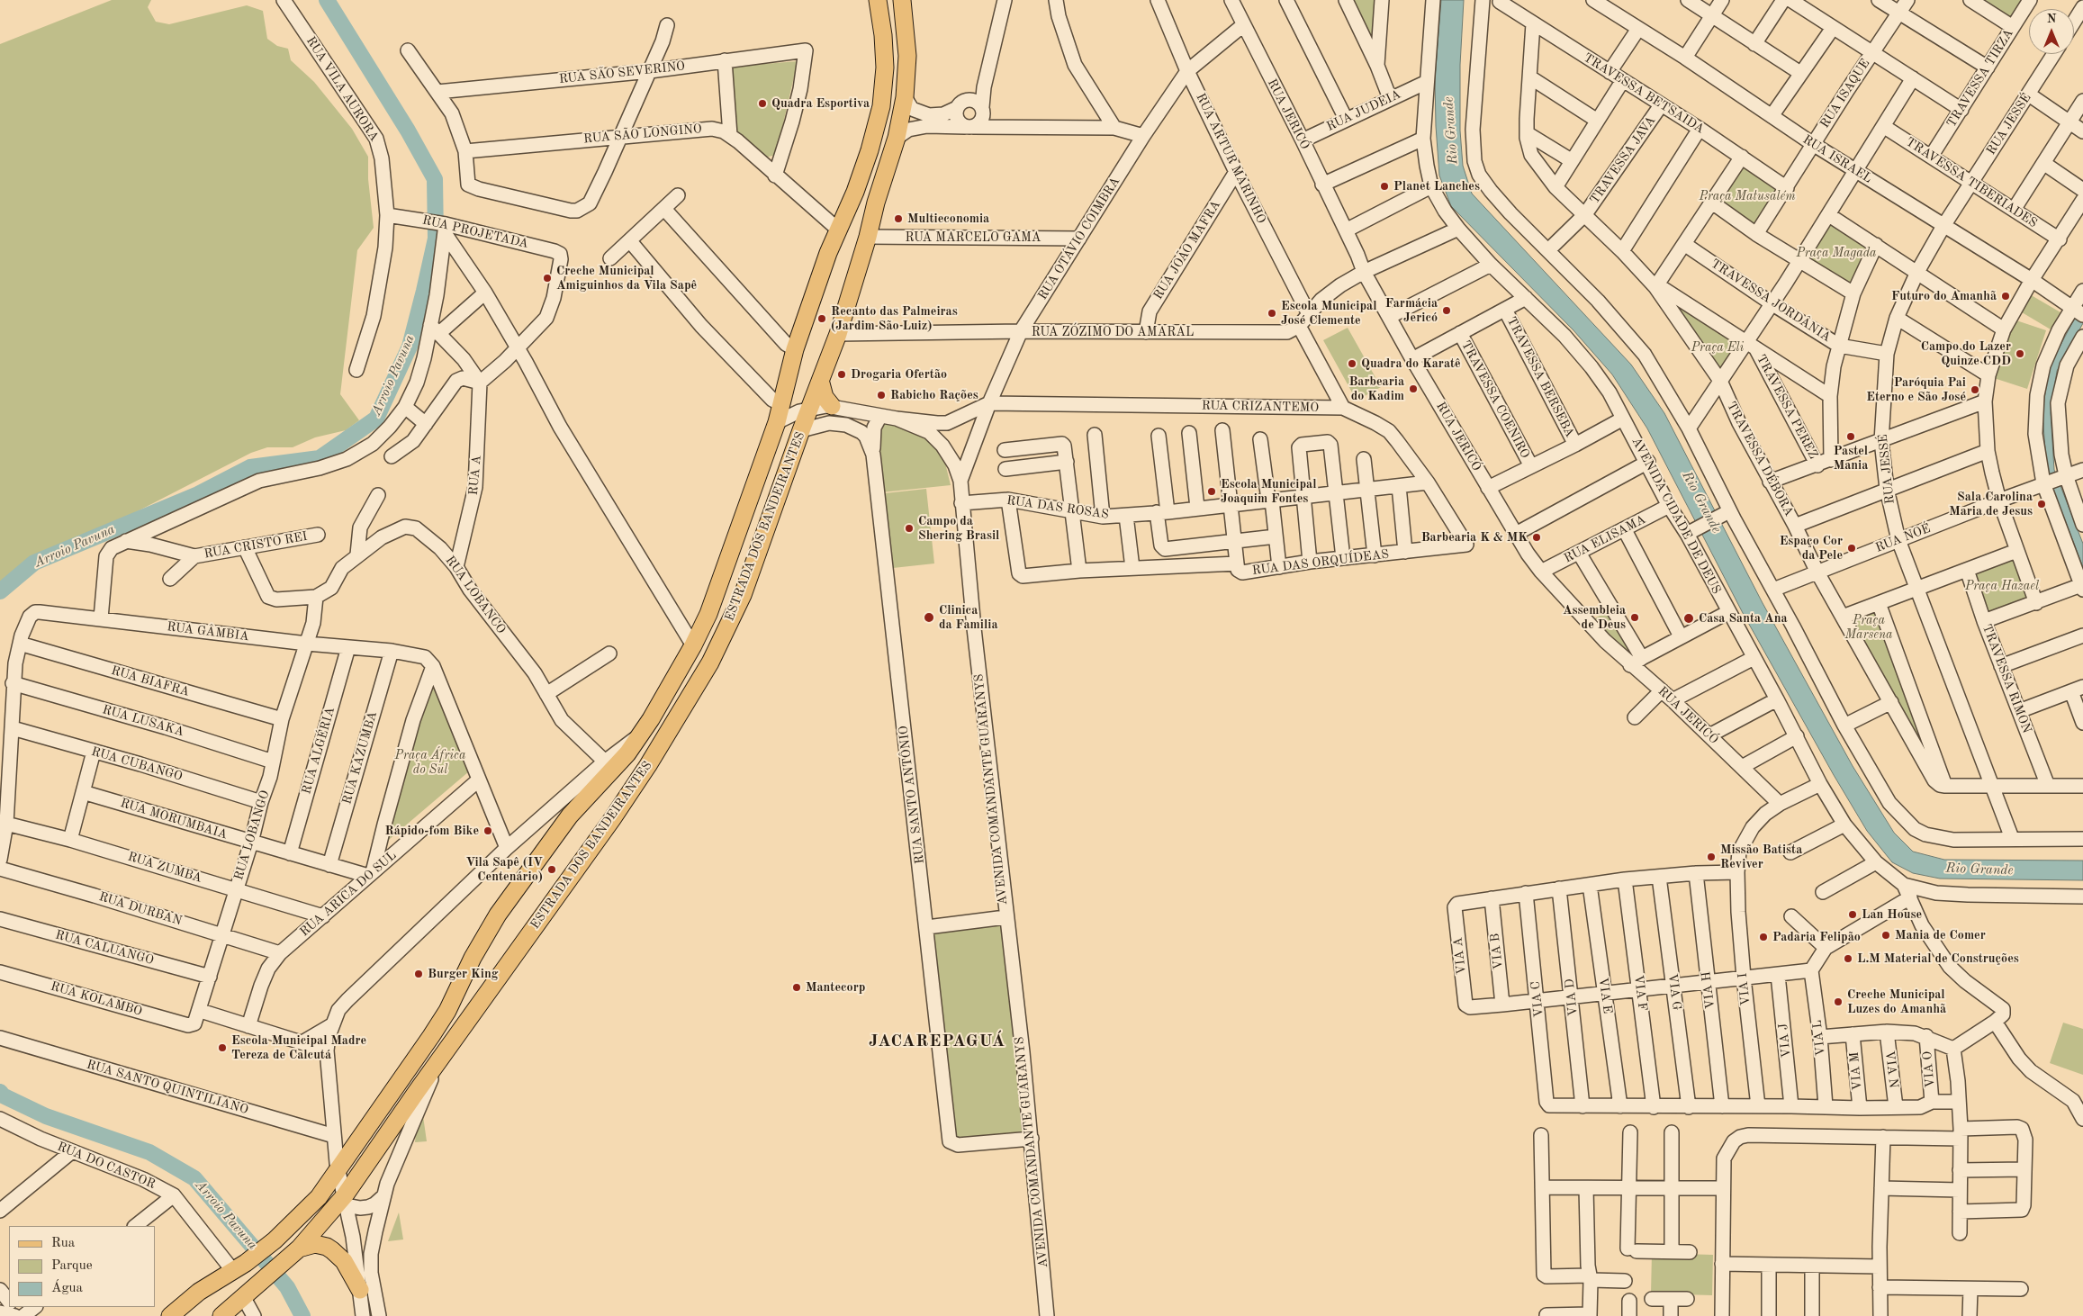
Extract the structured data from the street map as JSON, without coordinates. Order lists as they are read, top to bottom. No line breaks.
{"streets":{"main road":["ESTRADA DOS BANDEIRANTES"],"street":["RUA SÃO SEVERINO","TRAVESSA TIRZA","RUA VILA AURORA","TRAVESSA BETSAIDA","RUA ISAQUE","RUA JUDEIA","RUA JERICÓ","RUA JESSÉ","RUA SÃO LONGINO","RUA ARTUR MARINHO","RUA ISRAEL","TRAVESSA JAVA","TRAVESSA TIBERIADES","RUA PROJETADA","RUA MARCELO GAMA","RUA OTÁVIO COIMBRA","RUA JOÃO MAFRA","TRAVESSA JORDÂNIA","RUA ZÓZIMO DO AMARAL","TRAVESSA BERSEBA","TRAVESSA COENIRO","RUA CRIZANTEMO","TRAVESSA PEREZ","TRAVESSA DÉBORA","RUA A","RUA DAS ROSAS","AVENIDA CIDADE DE DEUS","RUA NOÉ","RUA ELISAMA","RUA CRISTO REI","RUA DAS ORQUÍDEAS","RUA LOBANCO","RUA GÂMBIA","TRAVESSA RIMON","RUA BIAFRA","RUA LUSAKA","RUA ALGÉRIA","RUA KAZUMBA","RUA CUBANGO","AVENIDA COMANDANTE GUARANYS","RUA SANTO ANTÔNIO","RUA MORUMBAIA","RUA LOBANGO","RUA ZUMBA","RUA ARICA DO SUL","RUA DURBAN","RUA CALUANGO","VIA B","VIA A","VIA I","VIA H","VIA G","VIA F","VIA E","VIA D","RUA KOLAMBO","VIA C","VIA L","VIA J","VIA N","VIA O","VIA M","RUA SANTO QUINTILIANO","RUA DO CASTOR"]},"crossings":[["RUA SÃO SEVERINO","RUA SÃO LONGINO"],["TRAVESSA TIRZA","TRAVESSA TIBERIADES"],["RUA VILA AURORA","RUA PROJETADA"],["TRAVESSA BETSAIDA","RUA ISAQUE"],["TRAVESSA BETSAIDA","TRAVESSA JAVA"],["TRAVESSA BETSAIDA","TRAVESSA DÉBORA"],["RUA ISAQUE","RUA ISRAEL"],["RUA JUDEIA","RUA JERICÓ"],["RUA JUDEIA","AVENIDA CIDADE DE DEUS"],["RUA JERICÓ","RUA OTÁVIO COIMBRA"],["RUA JERICÓ","RUA ELISAMA"],["RUA JERICÓ","VIA I"],["RUA JESSÉ","RUA ISRAEL"],["RUA JESSÉ","TRAVESSA TIBERIADES"],["RUA JESSÉ","TRAVESSA JORDÂNIA"],["RUA JESSÉ","RUA NOÉ"],["RUA SÃO LONGINO","ESTRADA DOS BANDEIRANTES"],["RUA ARTUR MARINHO","RUA OTÁVIO COIMBRA"],["RUA ARTUR MARINHO","RUA JOÃO MAFRA"],["TRAVESSA JAVA","TRAVESSA DÉBORA"],["RUA MARCELO GAMA","RUA OTÁVIO COIMBRA"],["RUA MARCELO GAMA","ESTRADA DOS BANDEIRANTES"],["RUA OTÁVIO COIMBRA","RUA ZÓZIMO DO AMARAL"],["RUA OTÁVIO COIMBRA","RUA CRIZANTEMO"],["RUA OTÁVIO COIMBRA","AVENIDA COMANDANTE GUARANYS"],["RUA JOÃO MAFRA","RUA ZÓZIMO DO AMARAL"],["RUA ZÓZIMO DO AMARAL","ESTRADA DOS BANDEIRANTES"],["RUA CRIZANTEMO","RUA DAS ROSAS"],["RUA CRIZANTEMO","RUA DAS ORQUÍDEAS"],["TRAVESSA DÉBORA","RUA NOÉ"],["RUA A","RUA LOBANCO"],["RUA DAS ROSAS","RUA DAS ORQUÍDEAS"],["RUA DAS ROSAS","AVENIDA COMANDANTE GUARANYS"],["AVENIDA CIDADE DE DEUS","RUA ELISAMA"],["AVENIDA CIDADE DE DEUS","VIA I"],["ESTRADA DOS BANDEIRANTES","RUA LOBANCO"],["ESTRADA DOS BANDEIRANTES","AVENIDA COMANDANTE GUARANYS"],["ESTRADA DOS BANDEIRANTES","RUA SANTO QUINTILIANO"],["ESTRADA DOS BANDEIRANTES","RUA DO CASTOR"],["RUA GÂMBIA","RUA BIAFRA"],["RUA GÂMBIA","RUA LUSAKA"],["RUA GÂMBIA","RUA ALGÉRIA"],["RUA GÂMBIA","RUA KAZUMBA"],["RUA GÂMBIA","RUA CUBANGO"],["RUA GÂMBIA","RUA LOBANGO"],["RUA GÂMBIA","RUA ZUMBA"],["RUA BIAFRA","RUA LOBANGO"],["RUA LUSAKA","RUA LOBANGO"],["RUA ALGÉRIA","RUA MORUMBAIA"],["RUA KAZUMBA","RUA MORUMBAIA"],["RUA CUBANGO","RUA LOBANGO"],["AVENIDA COMANDANTE GUARANYS","RUA SANTO ANTÔNIO"],["RUA MORUMBAIA","RUA LOBANGO"],["RUA MORUMBAIA","RUA ARICA DO SUL"],["RUA LOBANGO","RUA ZUMBA"],["RUA LOBANGO","RUA DURBAN"],["RUA LOBANGO","RUA CALUANGO"],["RUA LOBANGO","RUA KOLAMBO"],["RUA ZUMBA","RUA ARICA DO SUL"],["RUA ARICA DO SUL","RUA DURBAN"],["VIA B","VIA A"],["VIA D","VIA C"]],"districts":["JACAREPAGUÁ"],"water":["Rio Grande","Arroio Pavuna"],"parks":["Praça Matusalém","Praça Magada","Praça Eli","Praça Hazael","Praça Marsena","Praça África do Sul"],"places":["Quadra Esportiva","Planet Lanches","Multieconomia","Creche Municipal Amiguinhos da Vila Sapê","Futuro do Amanhã","Farmácia Jericó","Escola Municipal José Clemente","Recanto das Palmeiras (Jardim São Luiz)","Campo do Lazer Quinze CDD","Quadra do Karatê","Drogaria Ofertão","Barbearia do Kadim","Paróquia Pai Eterno e São José","Rabicho Rações","Pastel Mania","Escola Municipal Joaquim Fontes","Sala Carolina Maria de Jesus","Campo da Shering Brasil","Barbearia K & MK","Espaço Cor da Pele","Clinica da Familia","Assembleia de Deus","Casa Santa Ana","Rápido-fom Bike","Missão Batista Reviver","Vila Sapê (IV Centenário)","Lan House","Mania de Comer","Padaria Felipão","L.M Material de Construções","Burger King","Mantecorp","Creche Municipal Luzes do Amanhã","Escola Municipal Madre Tereza de Calcutá"],"legend":["Rua","Parque","Água"],"north":"top"}
